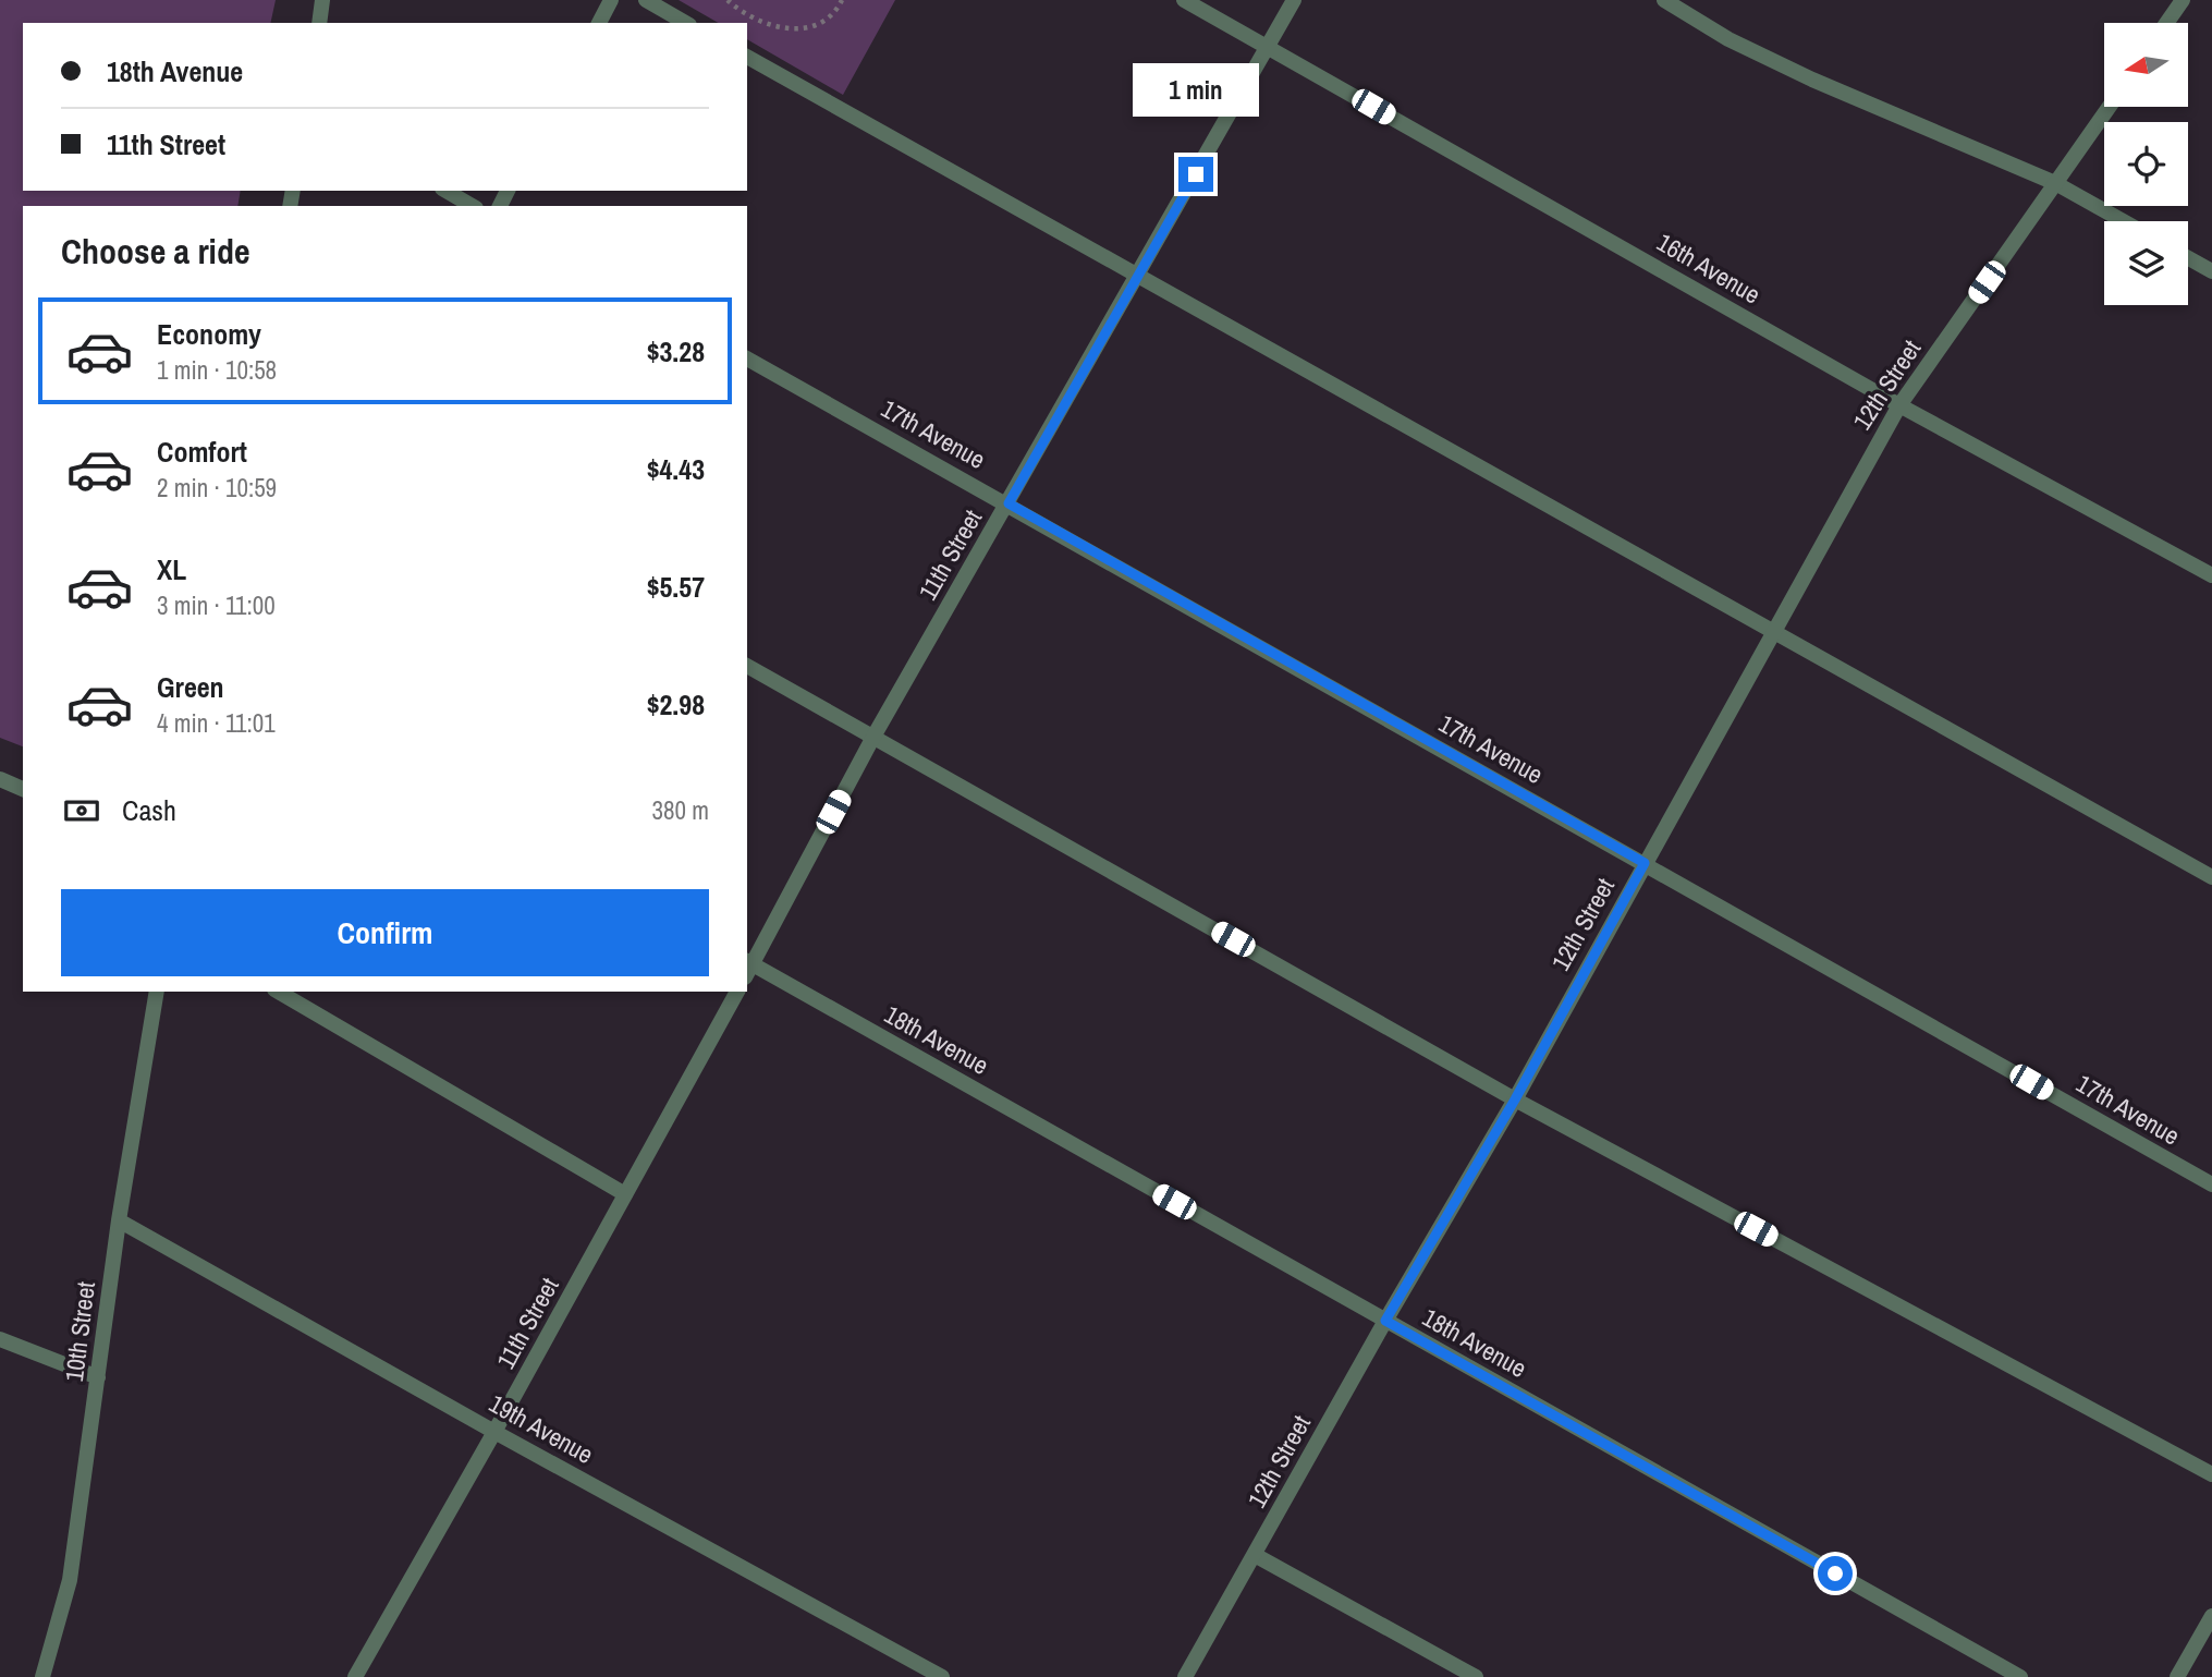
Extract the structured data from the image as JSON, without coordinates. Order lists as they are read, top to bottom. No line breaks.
{"streets":{"street":["16th Avenue","12th Street","17th Avenue","11th Street","18th Avenue","10th Street","19th Avenue"]},"crossings":[["16th Avenue","12th Street"],["16th Avenue","11th Street"],["12th Street","17th Avenue"],["12th Street","18th Avenue"],["17th Avenue","11th Street"],["11th Street","18th Avenue"],["11th Street","19th Avenue"],["10th Street","19th Avenue"]],"north":"left","page":{"banner":["18th Avenue","11th Street"],"bubble":"1 min","heading":"Choose a ride","list":[{"name":"Economy","note":"1 min · 10:58","value":"$3.28"},{"name":"Comfort","note":"2 min · 10:59","value":"$4.43"},{"name":"XL","note":"3 min · 11:00","value":"$5.57"},{"name":"Green","note":"4 min · 11:01","value":"$2.98"}],"pay":["Cash","380 m"],"buttons":"Confirm"}}
